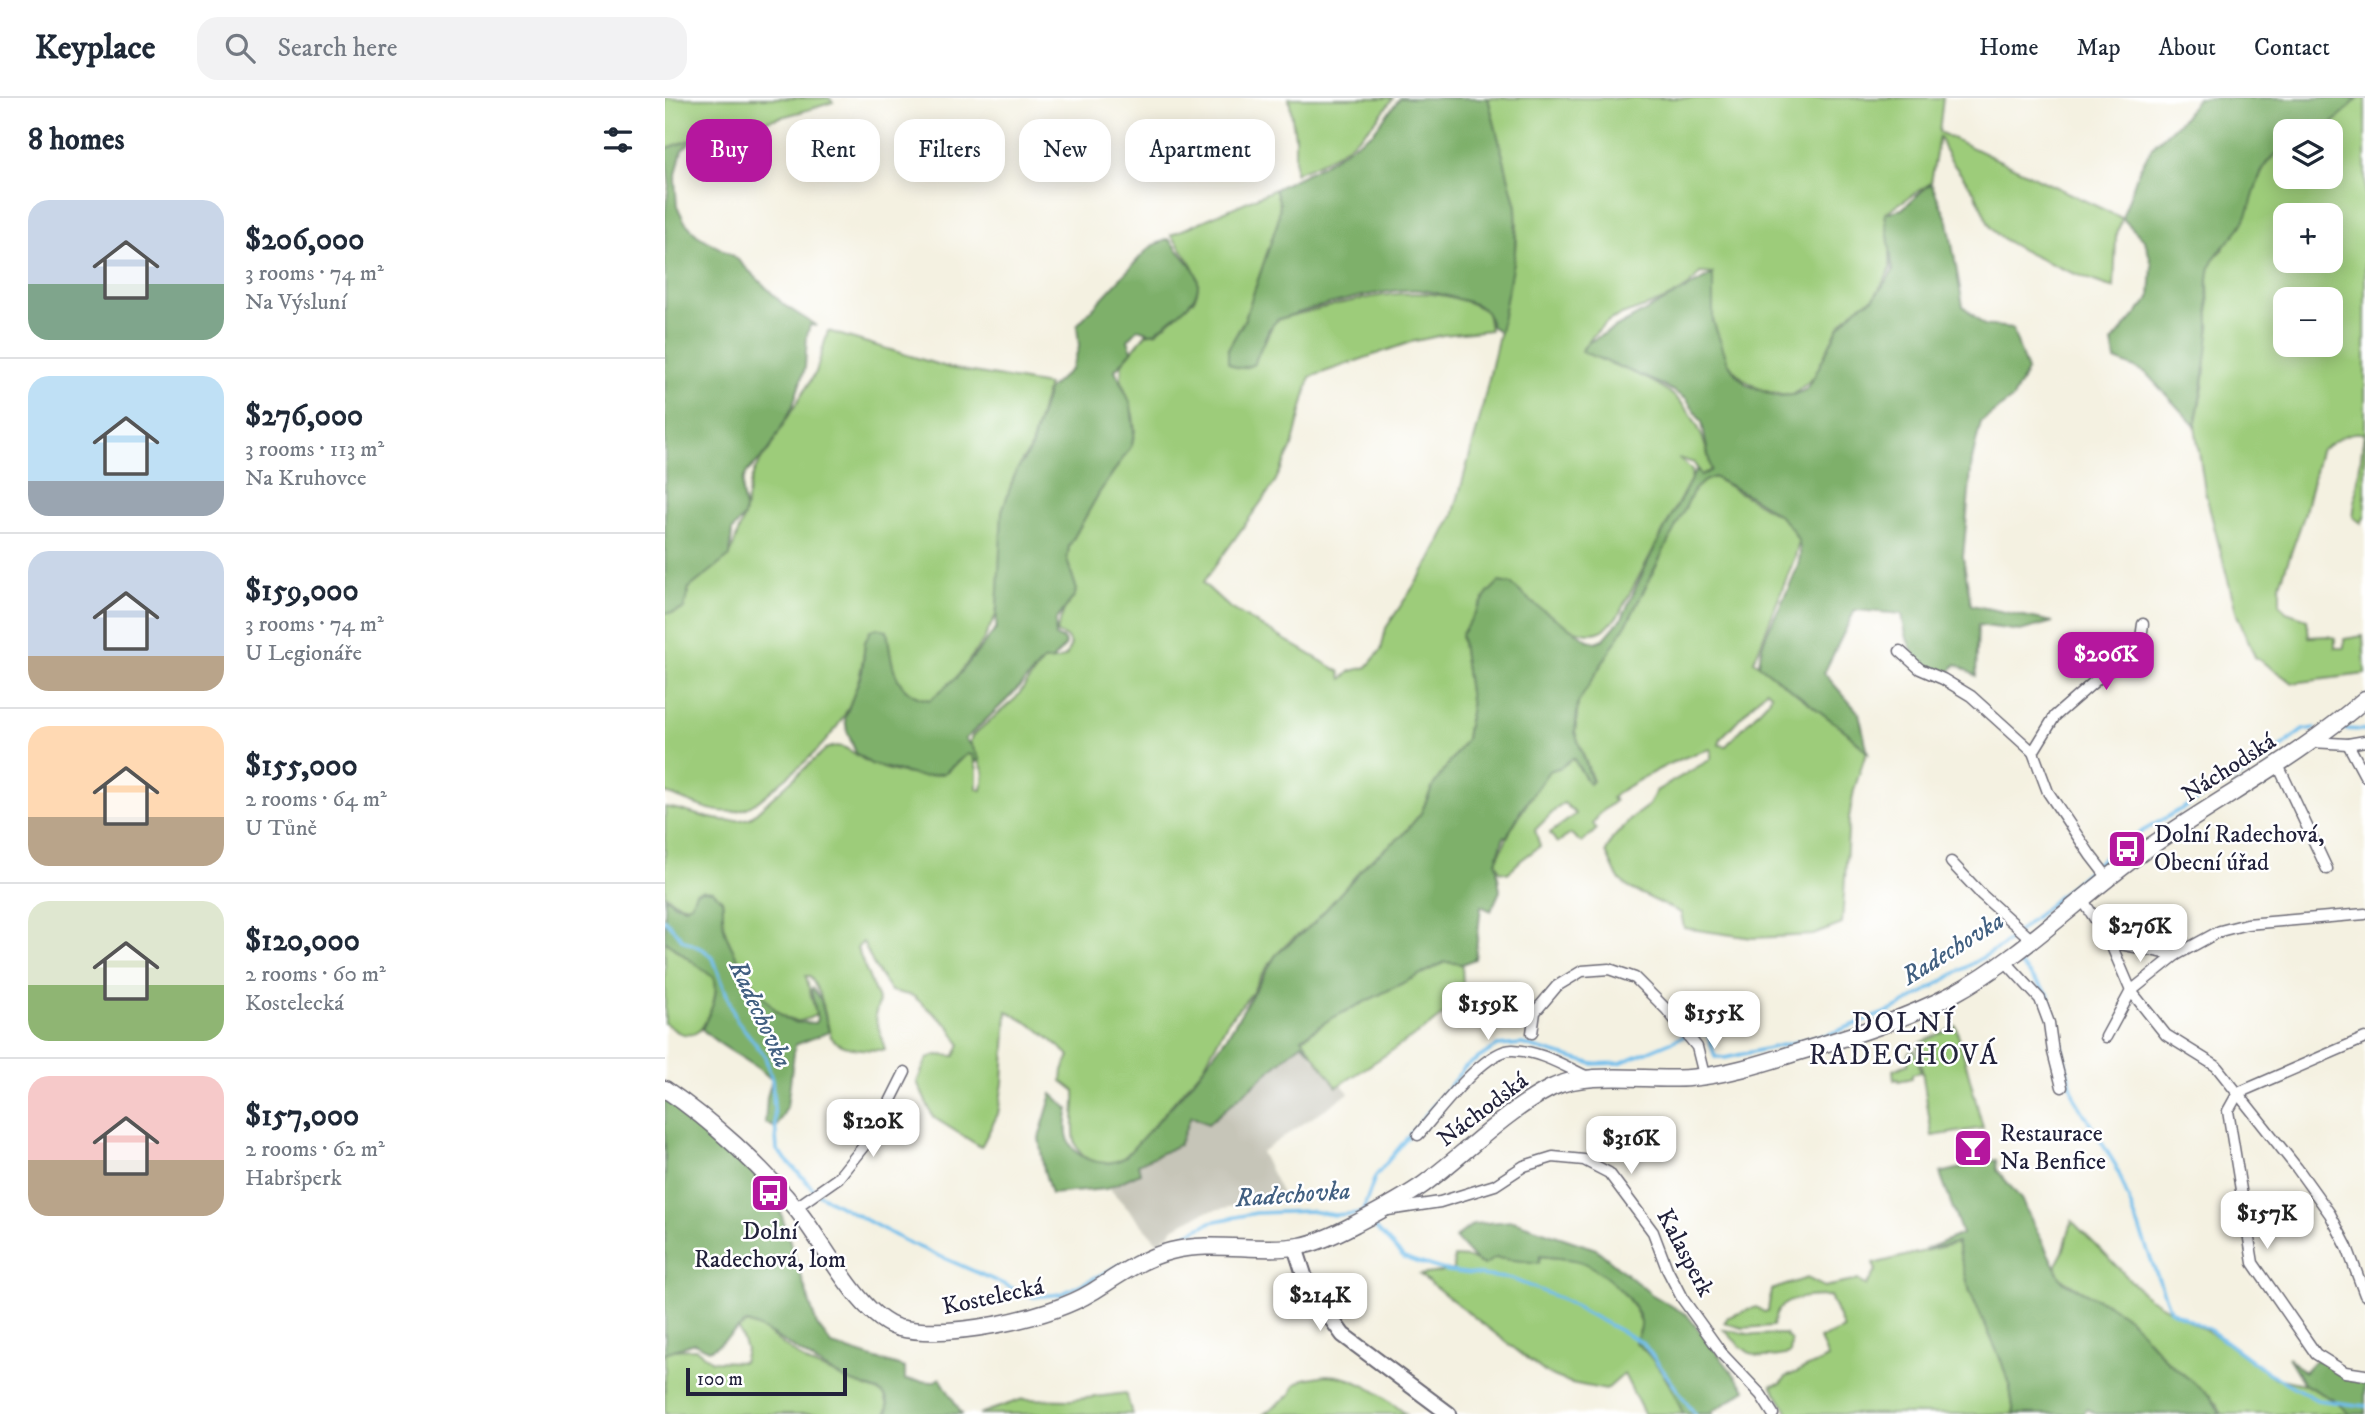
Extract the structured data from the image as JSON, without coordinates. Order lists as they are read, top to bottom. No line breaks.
{"streets":{"main road":["Náchodská","Kostelecká"],"street":["Kalasperk"]},"crossings":[["Náchodská","Kalasperk"],["Náchodská","Kostelecká"]],"districts":["DOLNÍ RADECHOVÁ"],"water":["Radechovka"],"places":{"bus stop":["Dolní Radechová, Obecní úřad","Dolní Radechová, lom"],"bar":["Restaurace Na Benfice"]},"scale_bar":"100 m","page":{"header":"Keyplace","search":"Search here","nav":["Home","Map","About","Contact"],"heading":"8 homes","map_buttons":["+","−"],"chip":["Buy","Rent","Filters","New","Apartment"],"list":[{"name":"$206,000","note":"3 rooms · 74 m² · Na Výsluní"},{"name":"$276,000","note":"3 rooms · 113 m² · Na Kruhovce"},{"name":"$159,000","note":"3 rooms · 74 m² · U Legionáře"},{"name":"$155,000","note":"2 rooms · 64 m² · U Tůně"},{"name":"$120,000","note":"2 rooms · 60 m² · Kostelecká"},{"name":"$157,000","note":"2 rooms · 62 m² · Habršperk"}],"price":["$206K","$276K","$159K","$155K","$120K","$316K","$157K","$214K"],"scale":"100 m"}}
